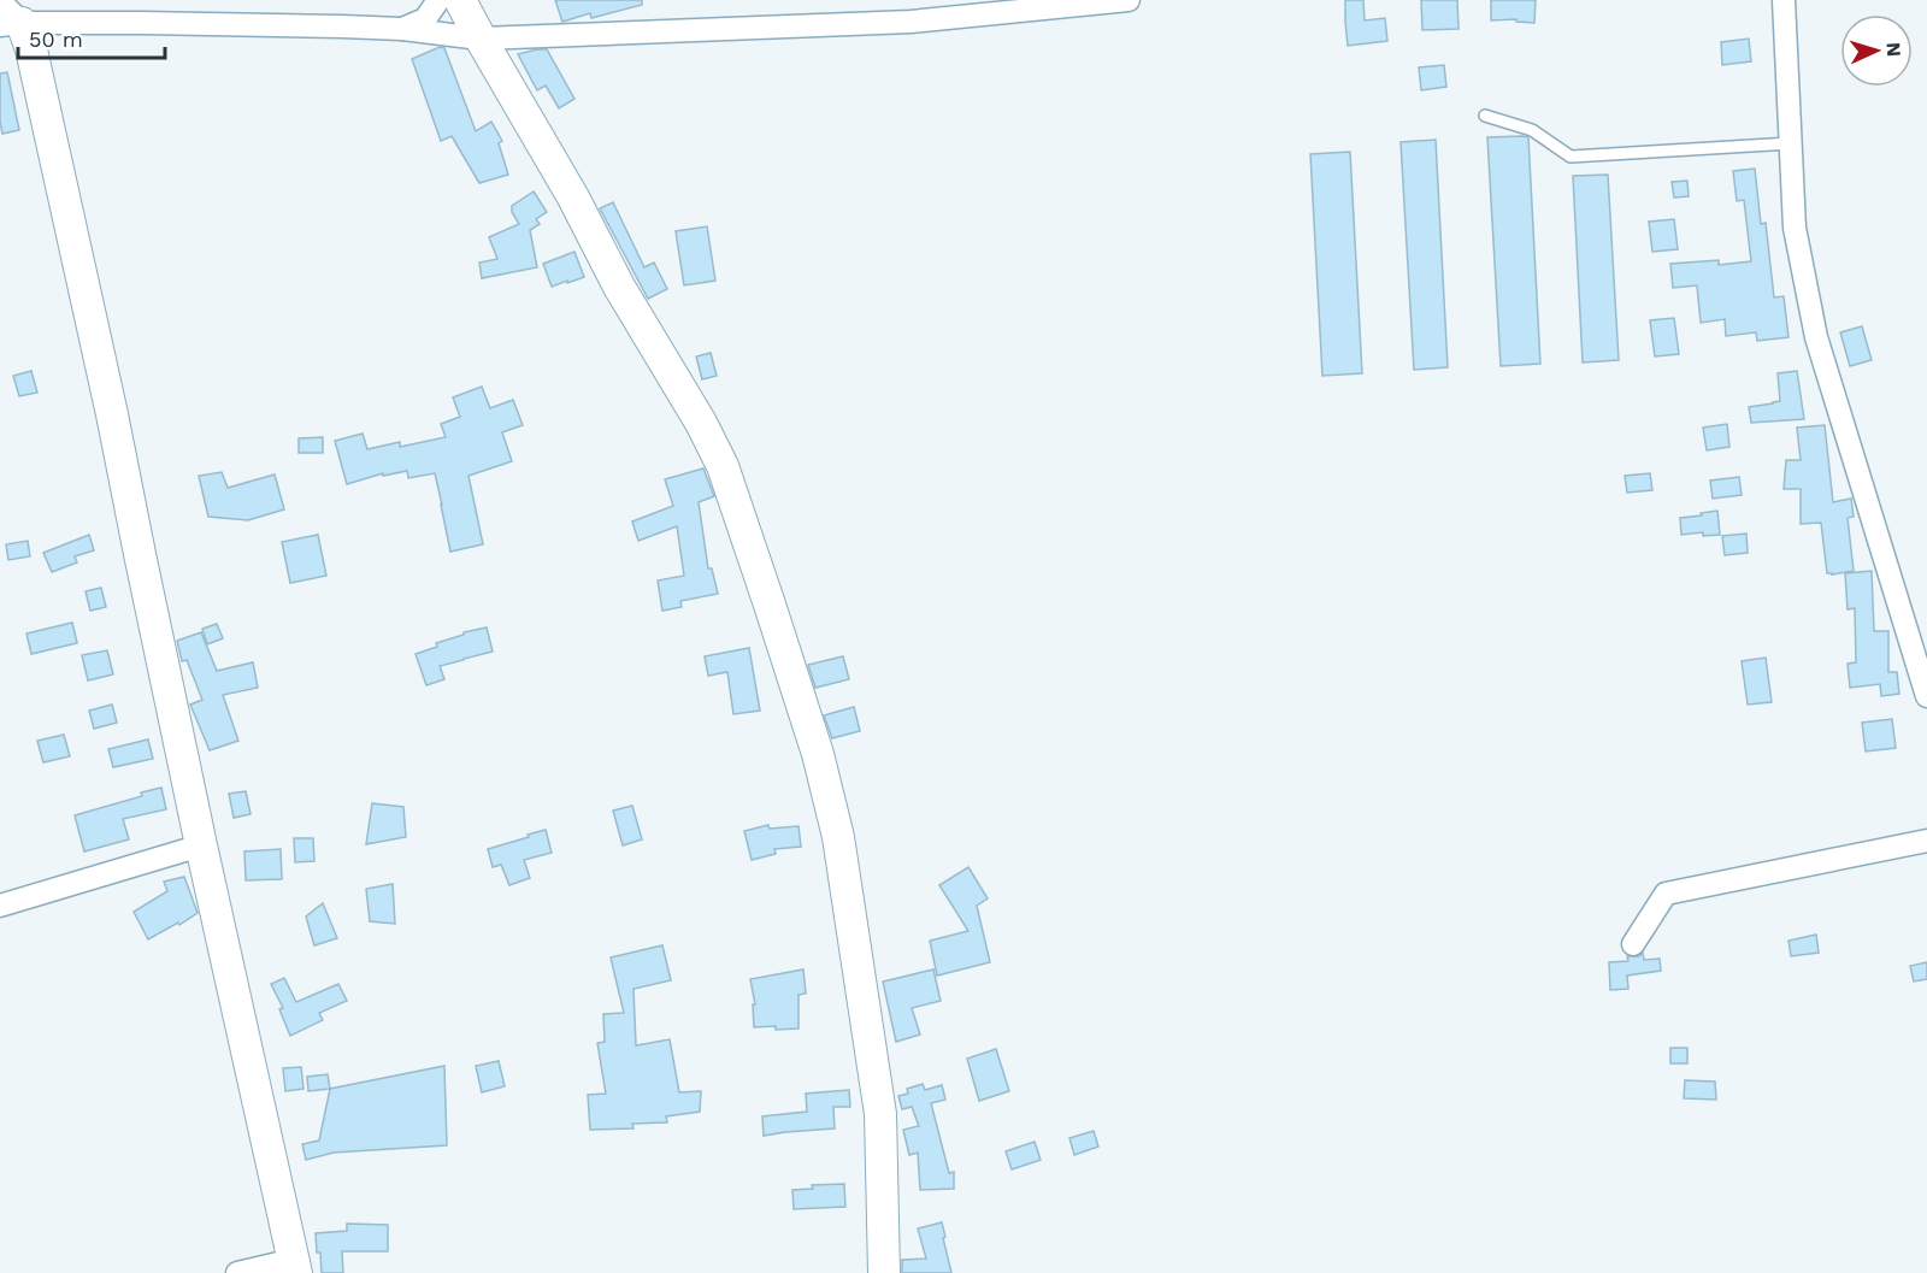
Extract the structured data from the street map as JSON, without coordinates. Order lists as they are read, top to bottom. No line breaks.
{"scale_bar":"50 m","north":"right"}
